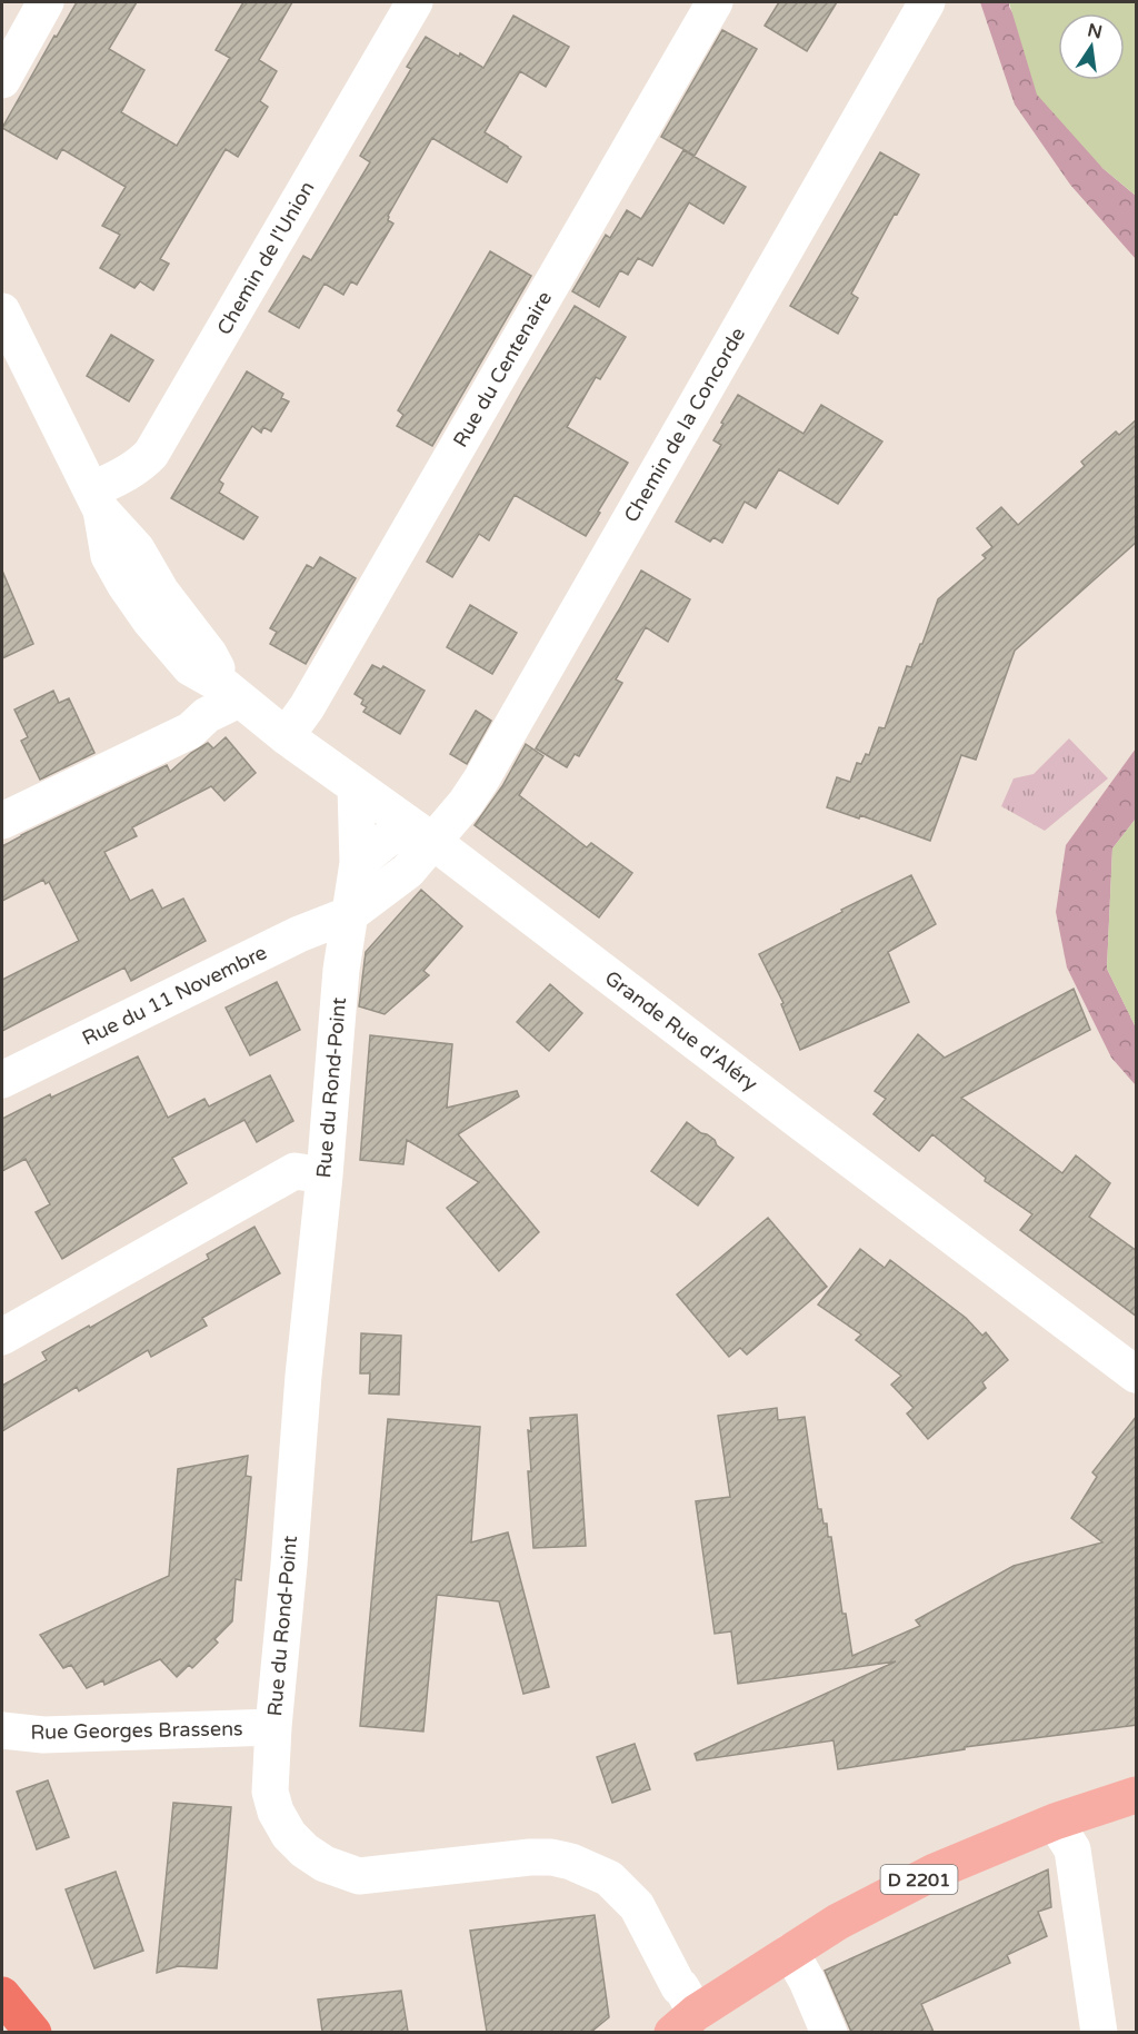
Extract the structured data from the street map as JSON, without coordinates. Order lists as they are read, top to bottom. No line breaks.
{"streets":{"main road":["D 2201"],"street":["Chemin de l'Union","Rue du Centenaire","Chemin de la Concorde","Rue du 11 Novembre","Grande Rue d'Aléry","Rue du Rond-Point","Rue Georges Brassens"]},"crossings":[["Chemin de l'Union","Grande Rue d'Aléry"],["Rue du Centenaire","Grande Rue d'Aléry"],["Chemin de la Concorde","Grande Rue d'Aléry"],["Rue du 11 Novembre","Rue du Rond-Point"],["Grande Rue d'Aléry","Rue du Rond-Point"],["Rue du Rond-Point","Rue Georges Brassens"],["Rue du Rond-Point","D 2201"]],"north":"top"}
